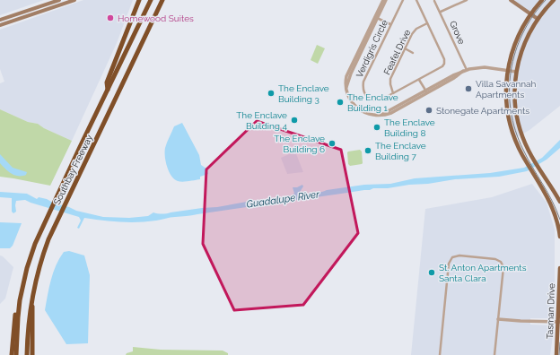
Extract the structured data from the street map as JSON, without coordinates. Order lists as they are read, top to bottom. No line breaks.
{"streets":{"highway":["Southbay Freeway"],"main road":["Tasman Drive"],"street":["Grove","Verdigris Circle","Feafel Drive"]},"crossings":[["Verdigris Circle","Feafel Drive"]],"water":["Guadalupe River"],"places":["Homewood Suites","Villa Savannah Apartments","The Enclave Building 3","The Enclave Building 1","Stonegate Apartments","The Enclave Building 4","The Enclave Building 8","The Enclave Building 6","The Enclave Building 7","St. Anton Apartments Santa Clara"]}
